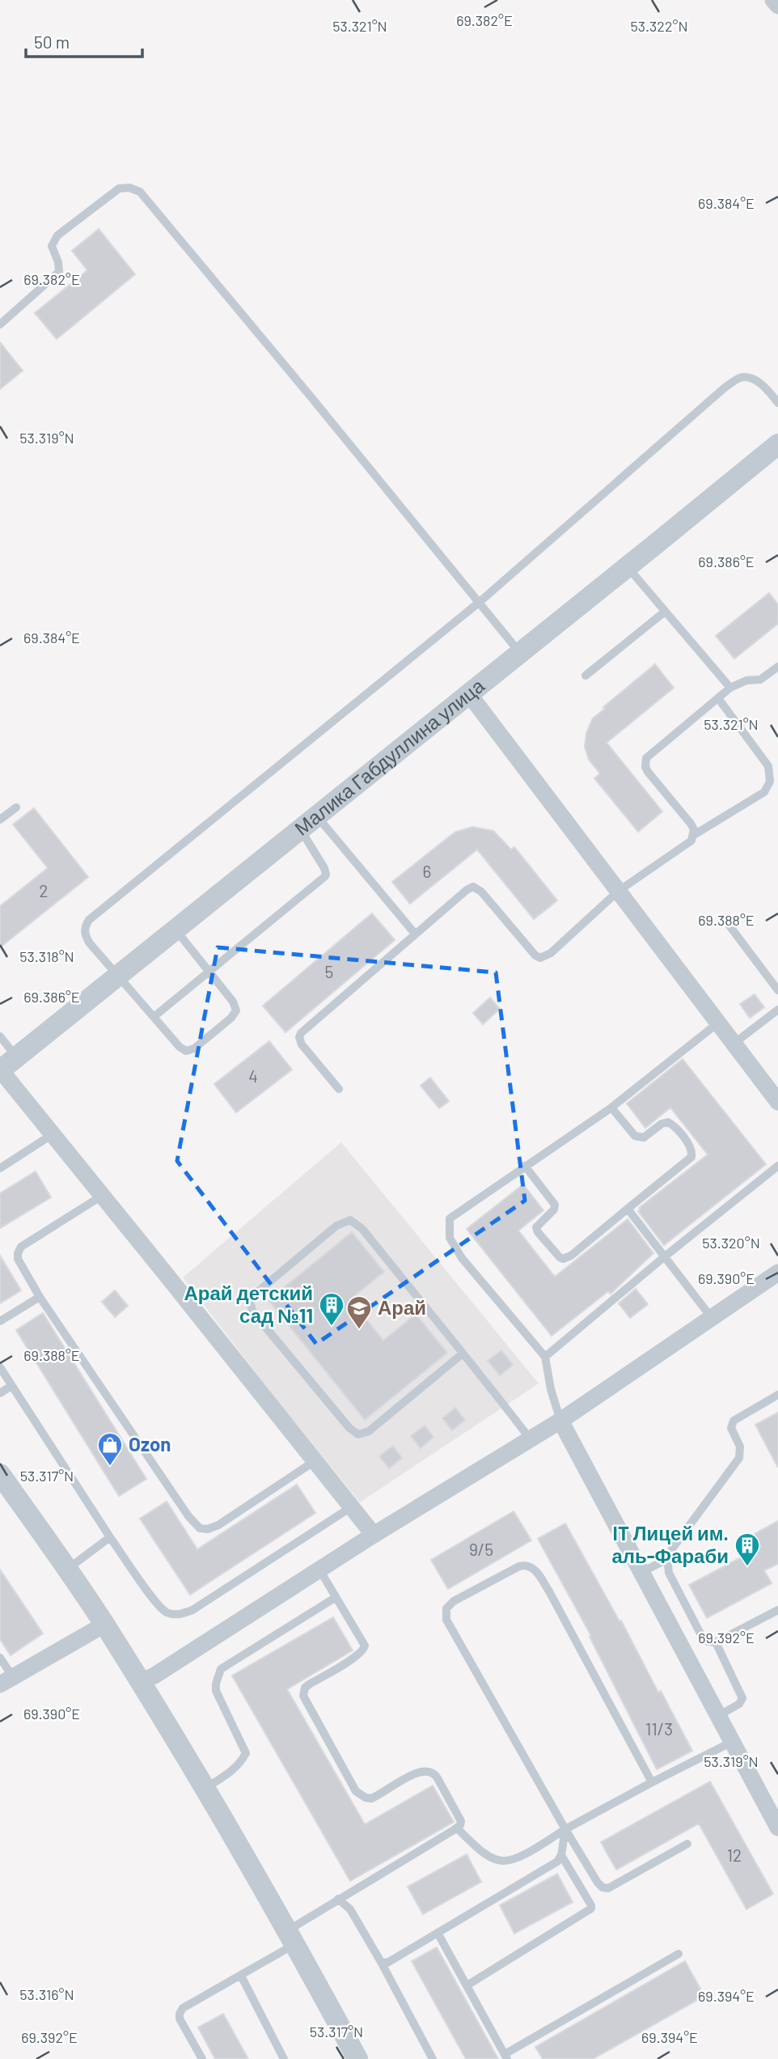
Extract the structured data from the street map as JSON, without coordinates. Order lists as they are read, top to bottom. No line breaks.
{"streets":{"street":["Малика Габдуллина улица"]},"places":{"building":["Арай детский сад №11","IT Лицей им. аль-Фараби"],"school or university":["Арай"],"shop":["Ozon"]},"house_numbers":["6","2","5","4","9/5","11/3","12"],"scale_bar":"50 m","coordinates":["69.382°E","53.321°N","53.322°N","69.384°E","53.319°N","69.386°E","69.388°E","53.318°N","53.320°N","69.390°E","53.317°N","69.392°E","53.316°N","69.394°E"]}
